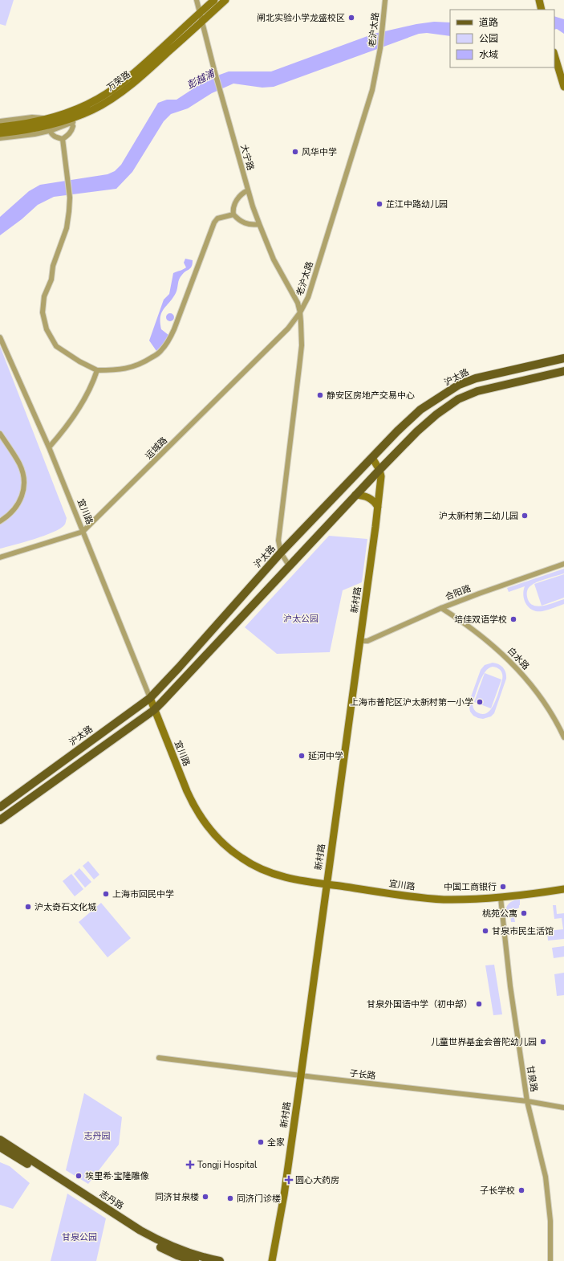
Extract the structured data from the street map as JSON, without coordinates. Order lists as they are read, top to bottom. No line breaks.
{"streets":{"main road":["万荣路","沪太路","宜川路","新村路","志丹路"],"street":["老沪太路","大宁路","运城路","合阳路","白水路","子长路","甘泉路"]},"crossings":[["老沪太路","大宁路"],["老沪太路","运城路"],["万荣路","大宁路"],["大宁路","运城路"],["沪太路","宜川路"],["沪太路","新村路"],["运城路","宜川路"],["宜川路","新村路"],["宜川路","甘泉路"],["合阳路","新村路"],["合阳路","白水路"],["新村路","子长路"],["子长路","甘泉路"]],"water":["彭越浦"],"parks":["沪太公园","志丹园","甘泉公园"],"places":{"other":["闸北实验小学龙盛校区","风华中学","芷江中路幼儿园","静安区房地产交易中心","沪太新村第二幼儿园","培佳双语学校","上海市普陀区沪太新村第一小学","延河中学","中国工商银行","上海市回民中学","沪太奇石文化城","桃苑公寓","甘泉市民生活馆","甘泉外国语中学（初中部）","儿童世界基金会普陀幼儿园","全家","埃里希·宝隆雕像","子长学校","同济甘泉楼","同济门诊楼"],"health":["Tongji Hospital","圆心大药房"]},"legend":["道路","公园","水域"]}
